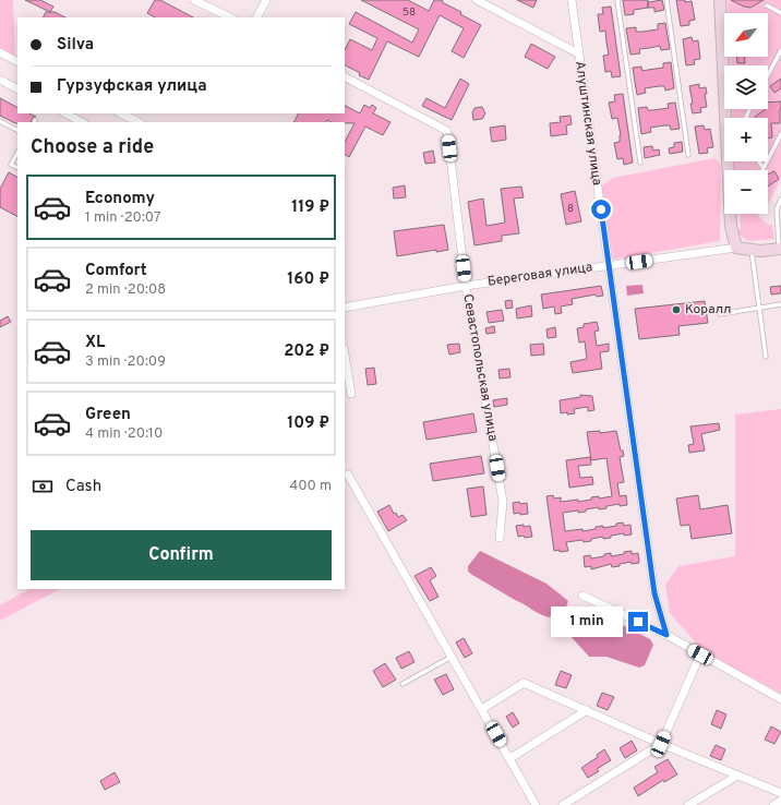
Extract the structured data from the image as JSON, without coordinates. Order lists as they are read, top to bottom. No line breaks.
{"streets":{"street":["Алуштинская улица","Береговая улица","Севастопольская улица"]},"crossings":[["Алуштинская улица","Береговая улица"],["Береговая улица","Севастопольская улица"]],"places":["Коралл"],"house_numbers":["58","8"],"north":"bottom left","page":{"map_buttons":["+","−"],"banner":["Silva","Гурзуфская улица"],"heading":"Choose a ride","list":[{"name":"Economy","note":"1 min · 20:07","value":"119 ₽"},{"name":"Comfort","note":"2 min · 20:08","value":"160 ₽"},{"name":"XL","note":"3 min · 20:09","value":"202 ₽"},{"name":"Green","note":"4 min · 20:10","value":"109 ₽"}],"pay":["Cash","400 m"],"buttons":"Confirm","bubble":"1 min"}}
